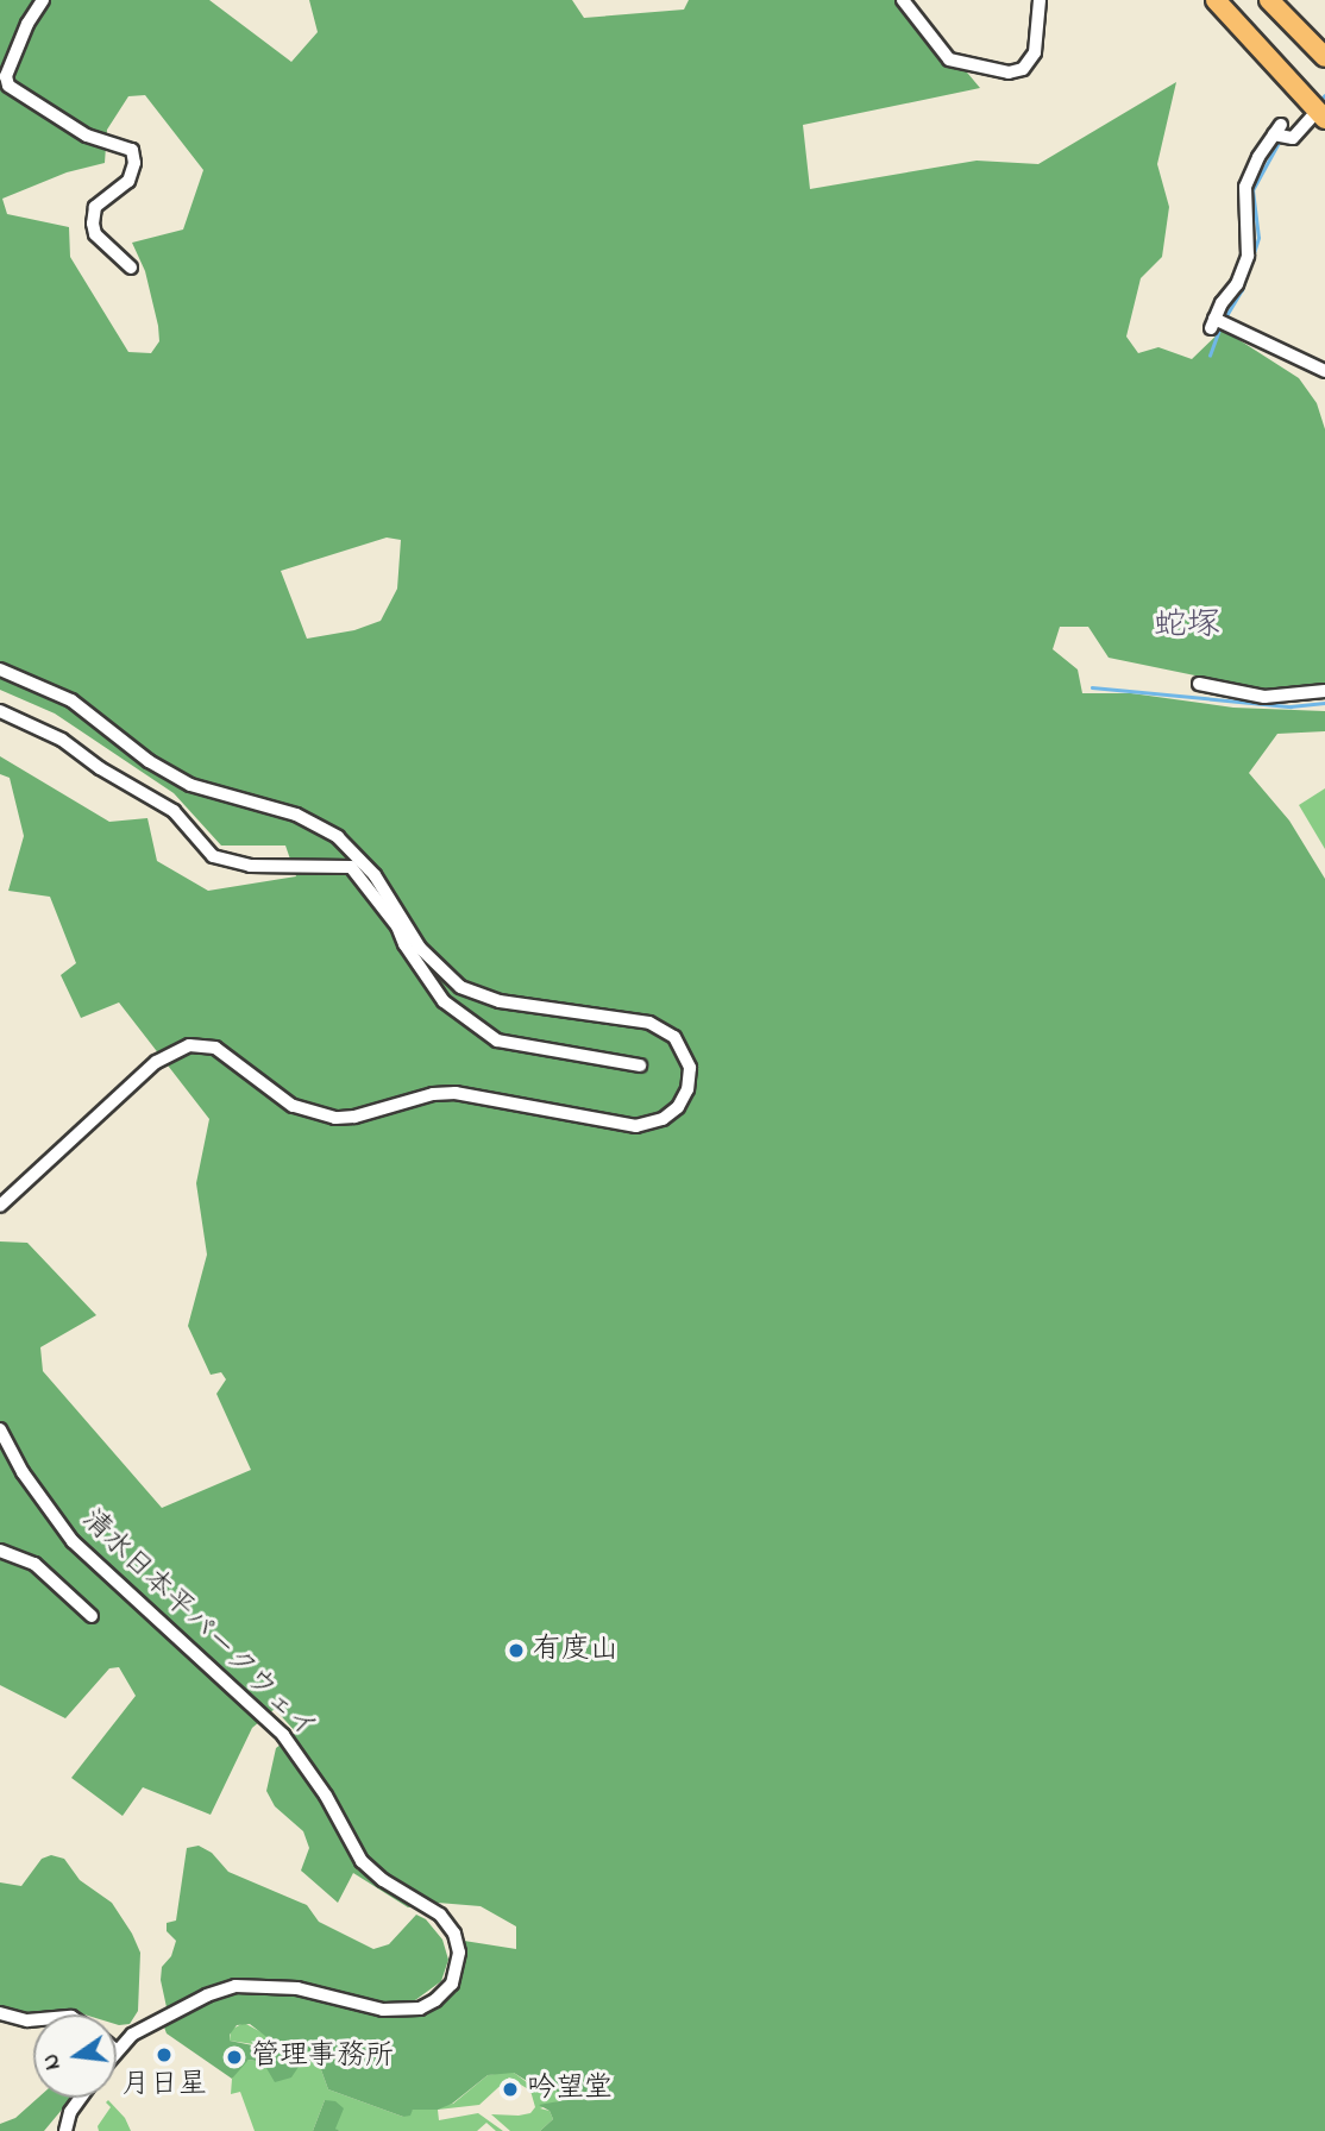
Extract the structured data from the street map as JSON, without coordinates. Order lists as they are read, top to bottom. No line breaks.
{"streets":{"street":["清水日本平パークウェイ"]},"districts":["蛇塚"],"places":["有度山","月日星","管理事務所","吟望堂"],"north":"left"}
